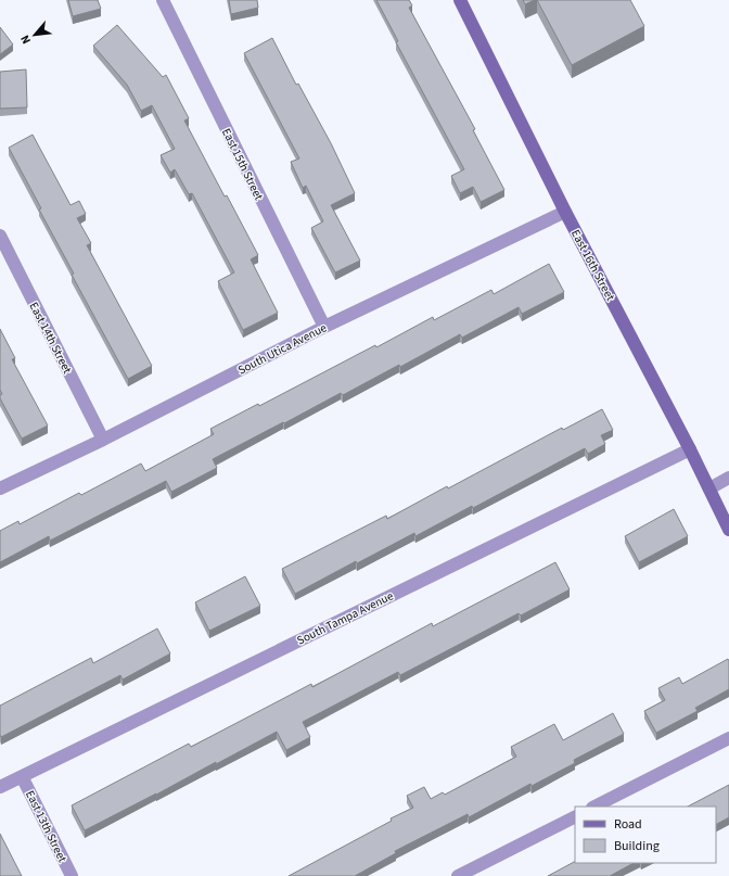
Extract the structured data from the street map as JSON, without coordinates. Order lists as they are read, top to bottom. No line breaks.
{"streets":{"street":["East 15th Street","East 16th Street","East 14th Street","South Utica Avenue","South Tampa Avenue","East 13th Street"]},"crossings":[["East 15th Street","South Utica Avenue"],["East 16th Street","South Utica Avenue"],["East 16th Street","South Tampa Avenue"],["East 14th Street","South Utica Avenue"],["South Tampa Avenue","East 13th Street"]],"legend":["Road","Building"],"north":"bottom left"}
